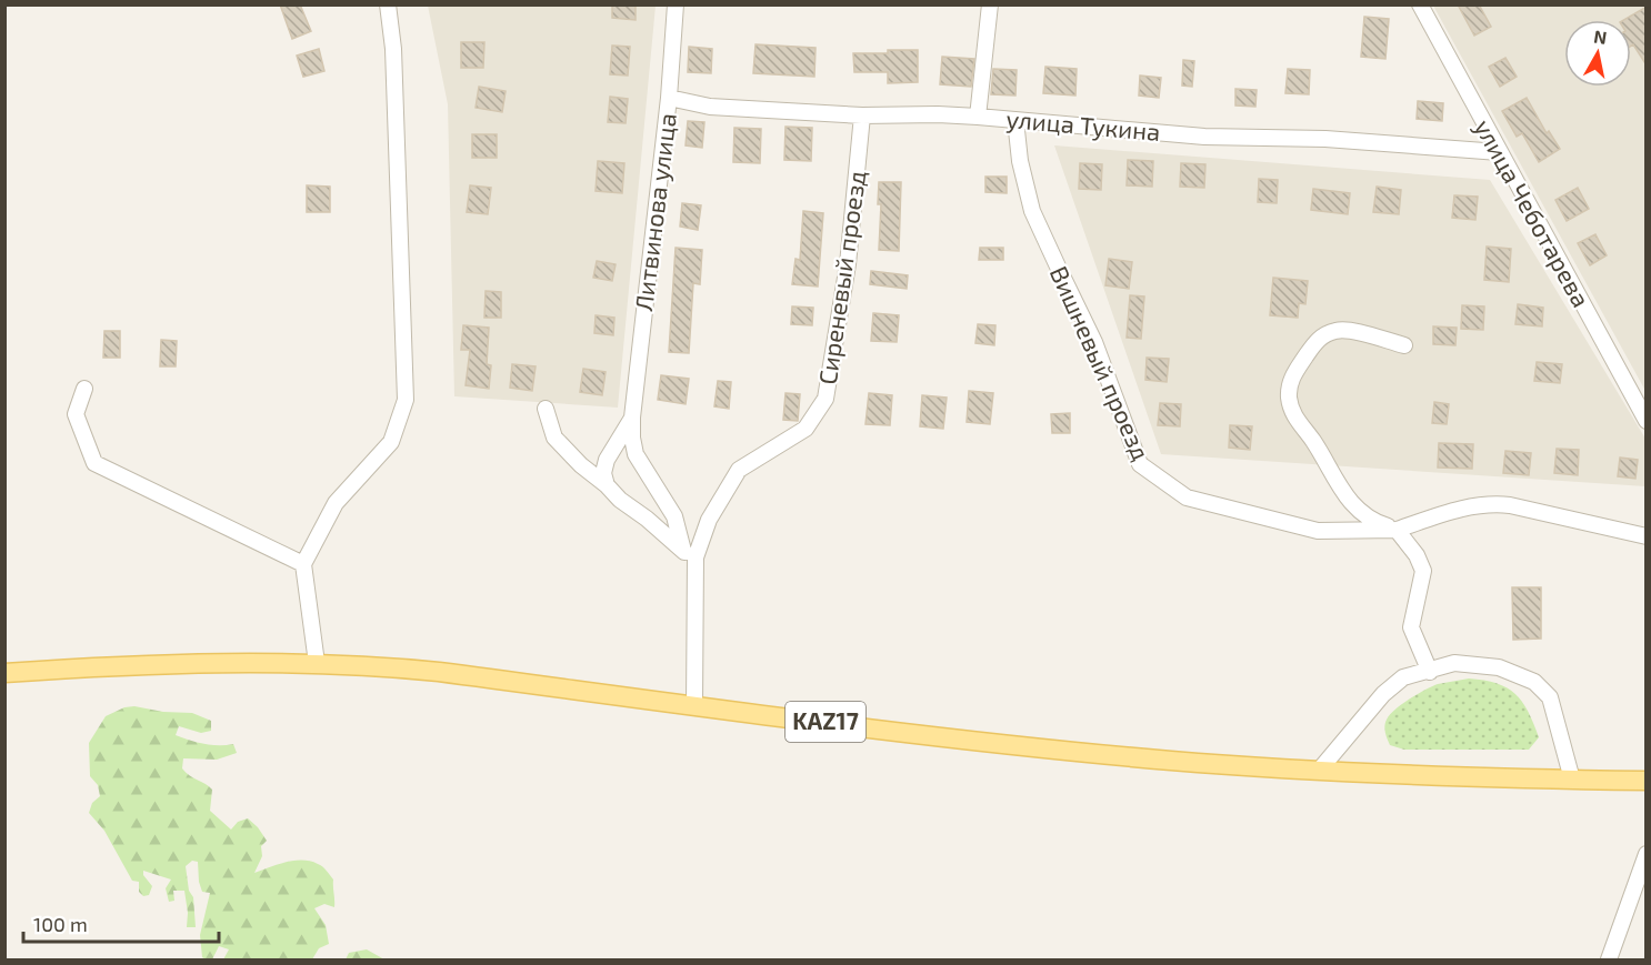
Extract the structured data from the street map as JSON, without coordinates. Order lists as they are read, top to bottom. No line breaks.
{"streets":{"main road":["KAZ17"],"street":["улица Тукина","Литвинова улица","улица Чеботарева","Сиреневый проезд","Вишневый проезд"]},"crossings":[["улица Тукина","Литвинова улица"],["улица Тукина","улица Чеботарева"],["улица Тукина","Сиреневый проезд"],["улица Тукина","Вишневый проезд"],["Сиреневый проезд","KAZ17"]],"scale_bar":"100 m","north":"top"}
